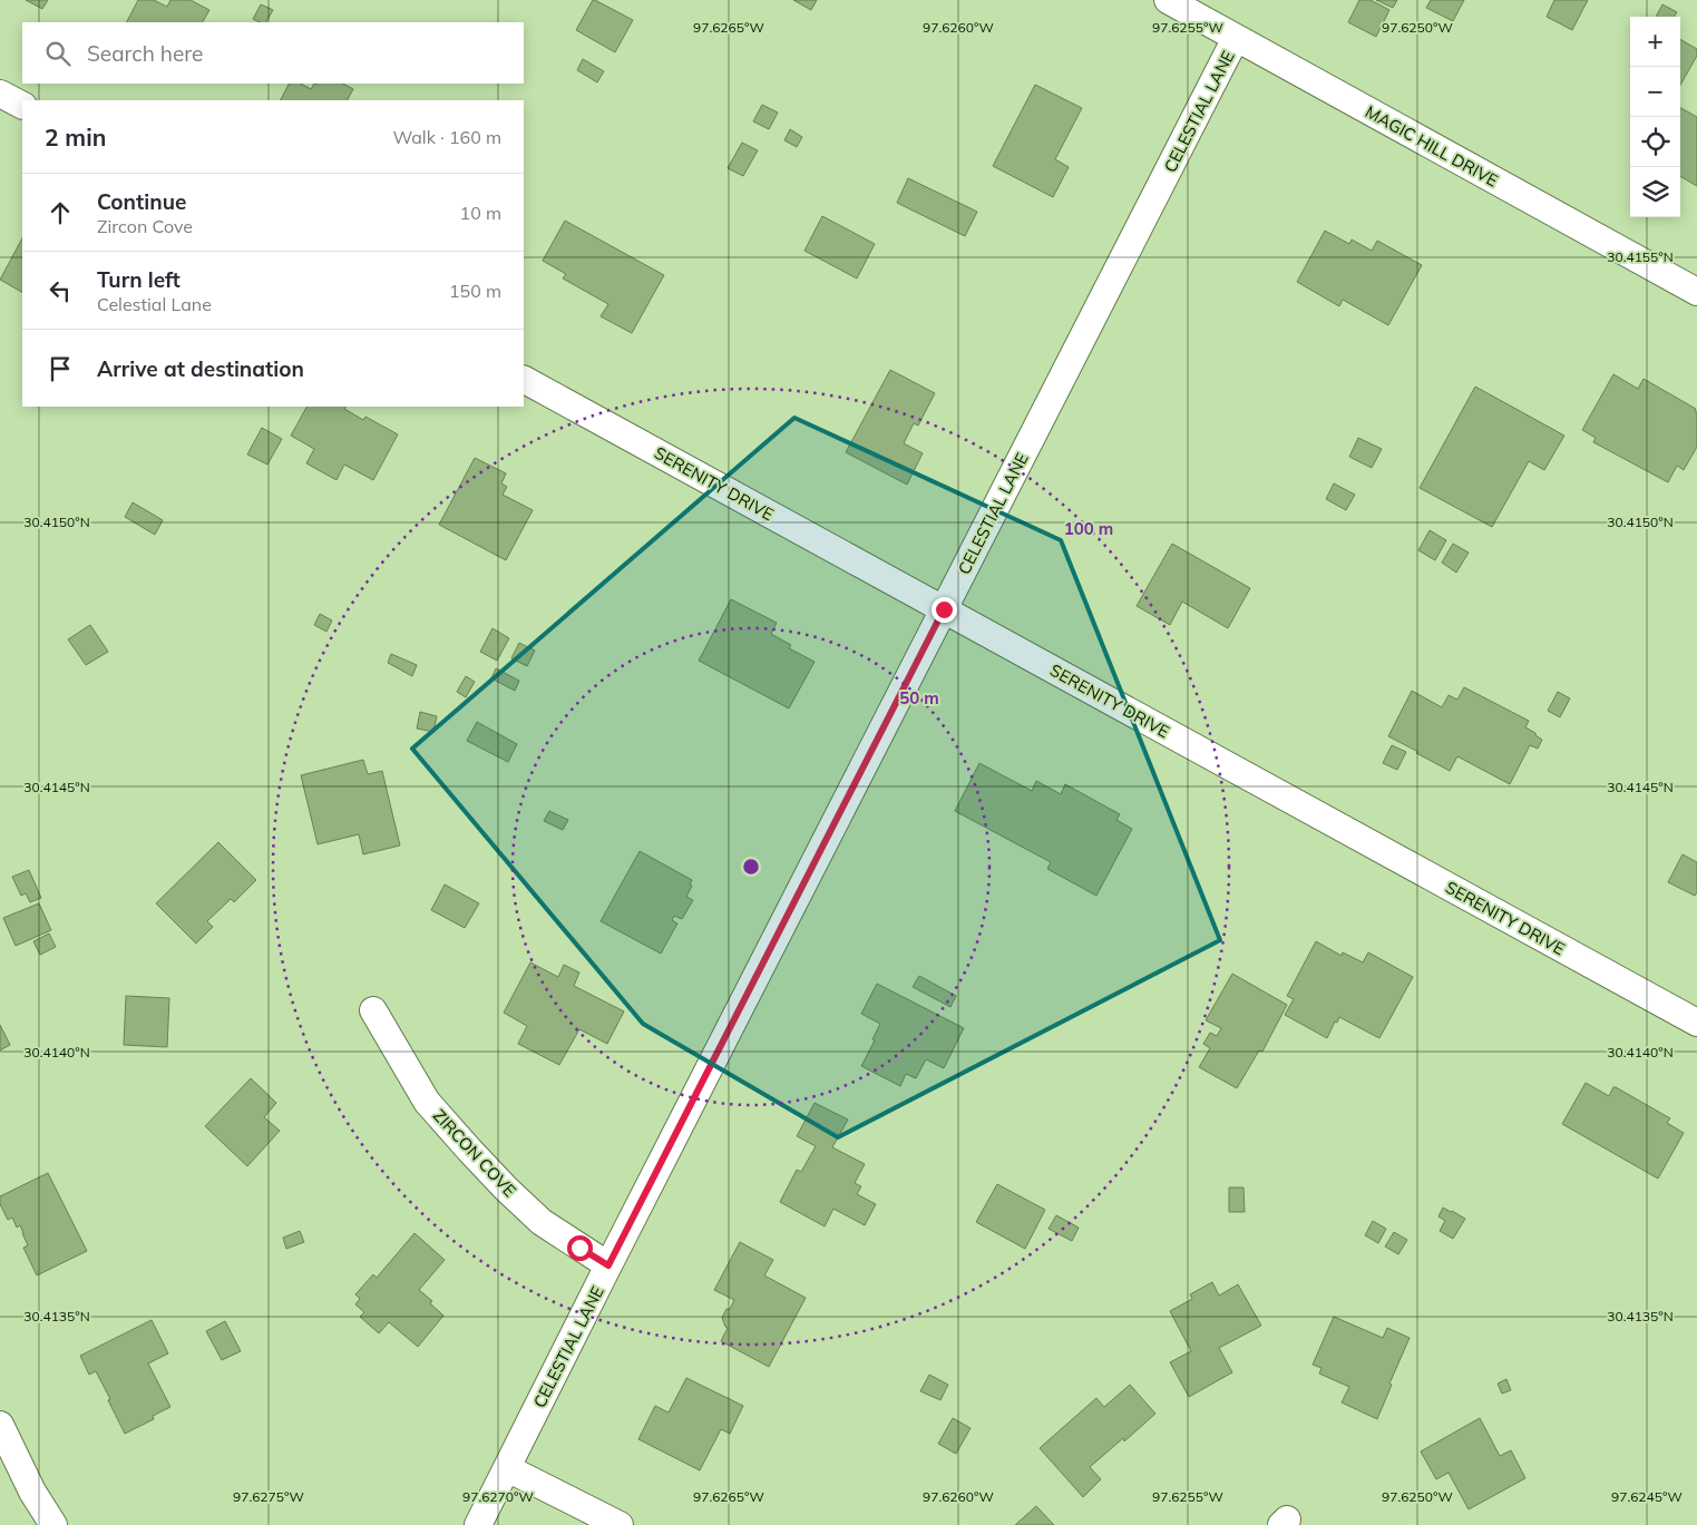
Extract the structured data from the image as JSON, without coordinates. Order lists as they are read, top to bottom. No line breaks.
{"streets":{"street":["CELESTIAL LANE","MAGIC HILL DRIVE","SERENITY DRIVE","ZIRCON COVE"]},"crossings":[["CELESTIAL LANE","MAGIC HILL DRIVE"],["CELESTIAL LANE","SERENITY DRIVE"],["CELESTIAL LANE","ZIRCON COVE"]],"page":{"map_buttons":["+","−"],"search":"Search here","heading":["2 min","Walk · 160 m"],"list":[["Continue","Zircon Cove","10 m"],["Turn left","Celestial Lane","150 m"],"Arrive at destination"]},"coordinates":["97.6265°W","97.6260°W","97.6255°W","97.6250°W","30.4155°N","30.4150°N","30.4145°N","30.4140°N","30.4135°N","97.6275°W","97.6270°W","97.6245°W"],"rings":["100 m","50 m"]}
